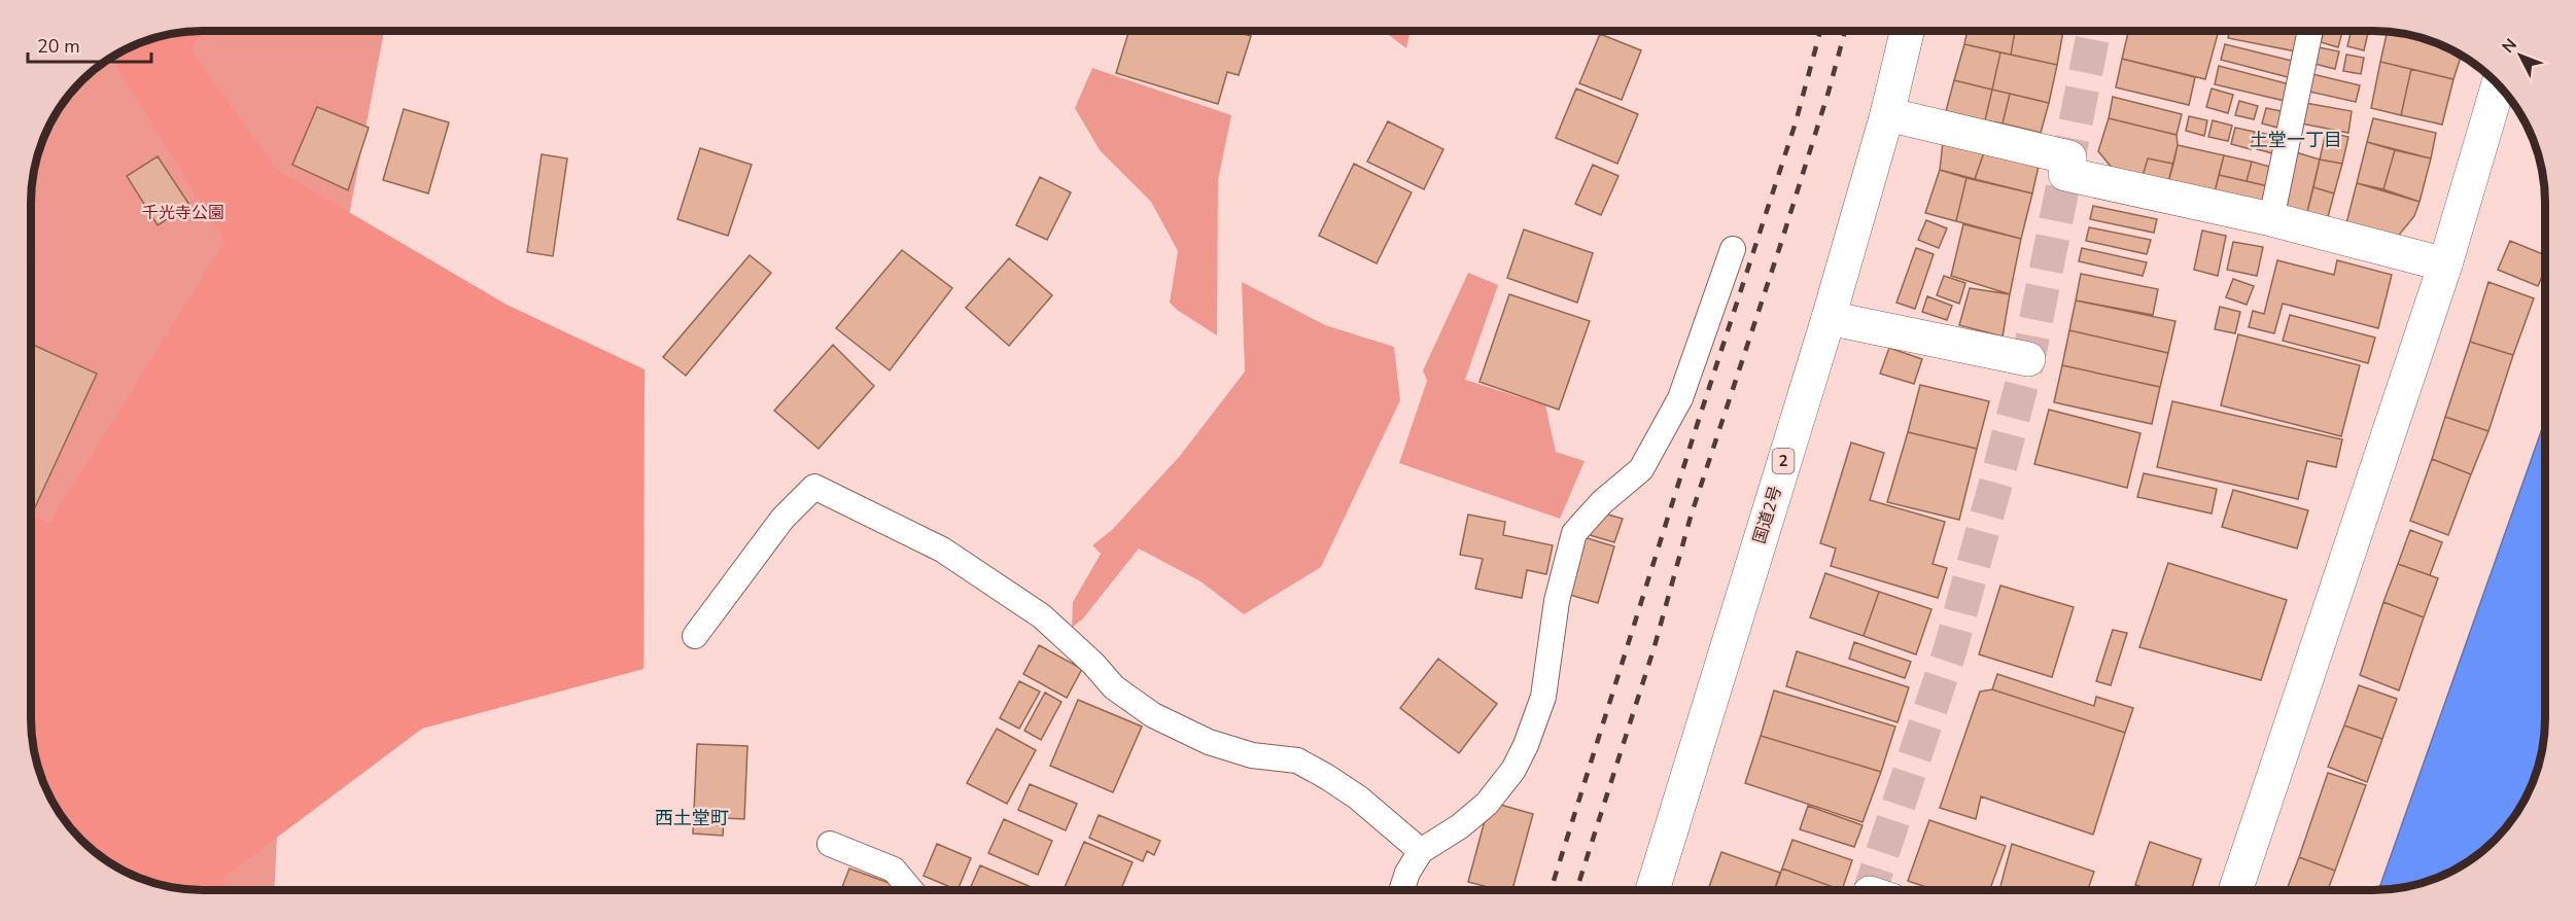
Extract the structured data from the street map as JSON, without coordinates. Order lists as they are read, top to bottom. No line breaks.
{"streets":{"main road":["2","国道2号"]},"districts":["土堂一丁目","西土堂町"],"parks":["千光寺公園"],"scale_bar":"20 m","north":"top left"}
